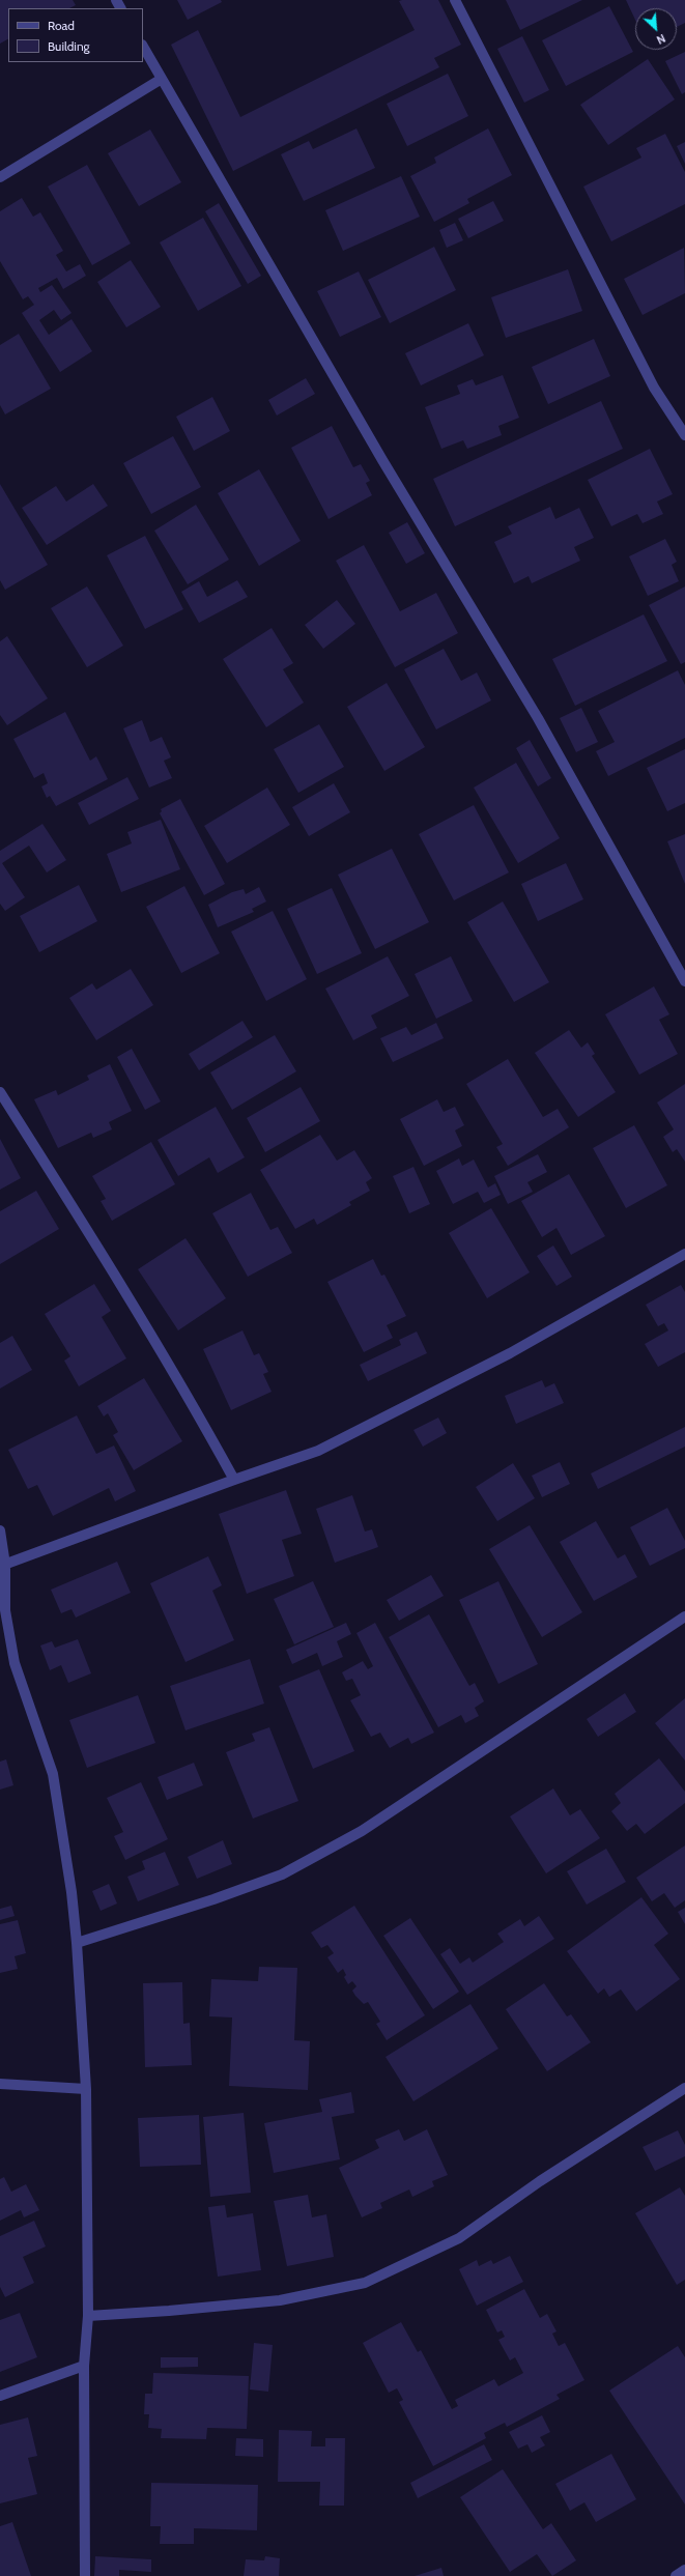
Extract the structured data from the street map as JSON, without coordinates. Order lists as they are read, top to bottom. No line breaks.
{"legend":["Road","Building"],"north":"bottom right"}
